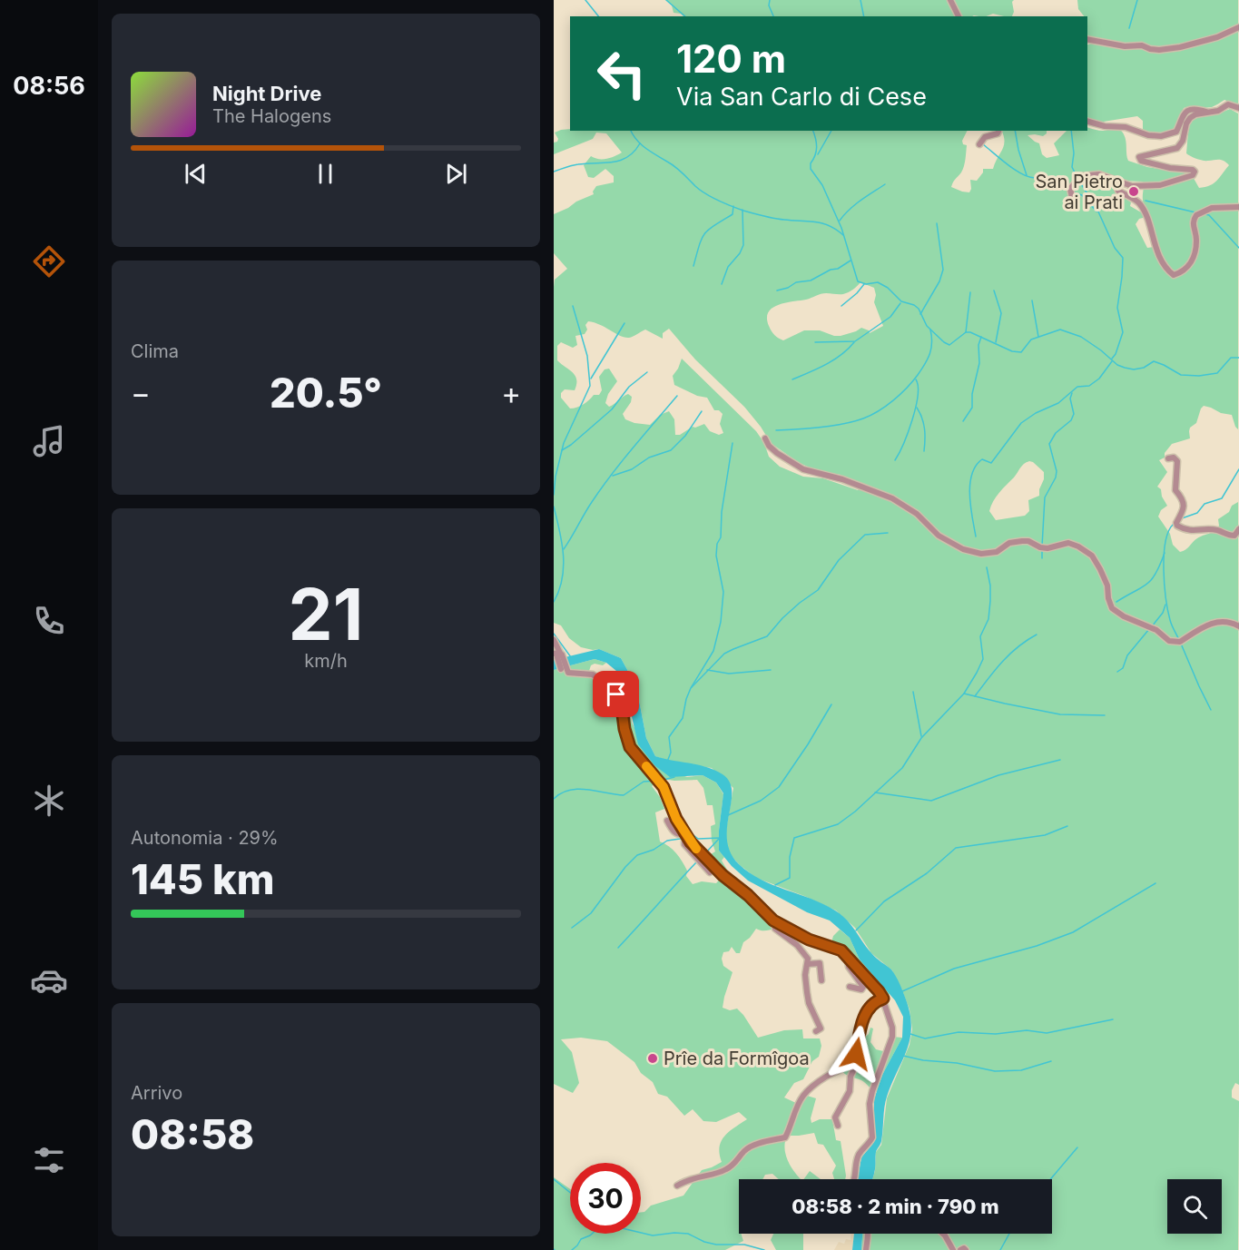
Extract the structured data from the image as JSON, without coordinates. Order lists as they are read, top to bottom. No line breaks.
{"places":["San Pietro ai Prati","Prîe da Formîgoa"],"page":{"tabs":"08:56","turn":["120 m","Via San Carlo di Cese"],"song":["Night Drive","The Halogens"],"tile":["Clima",["21","km/h"],["Autonomia · 29%","145 km"],["Arrivo","08:58"]],"heat":["−","20.5°","+"],"limit":"30","trip":"08:58 · 2 min · 790 m"}}
